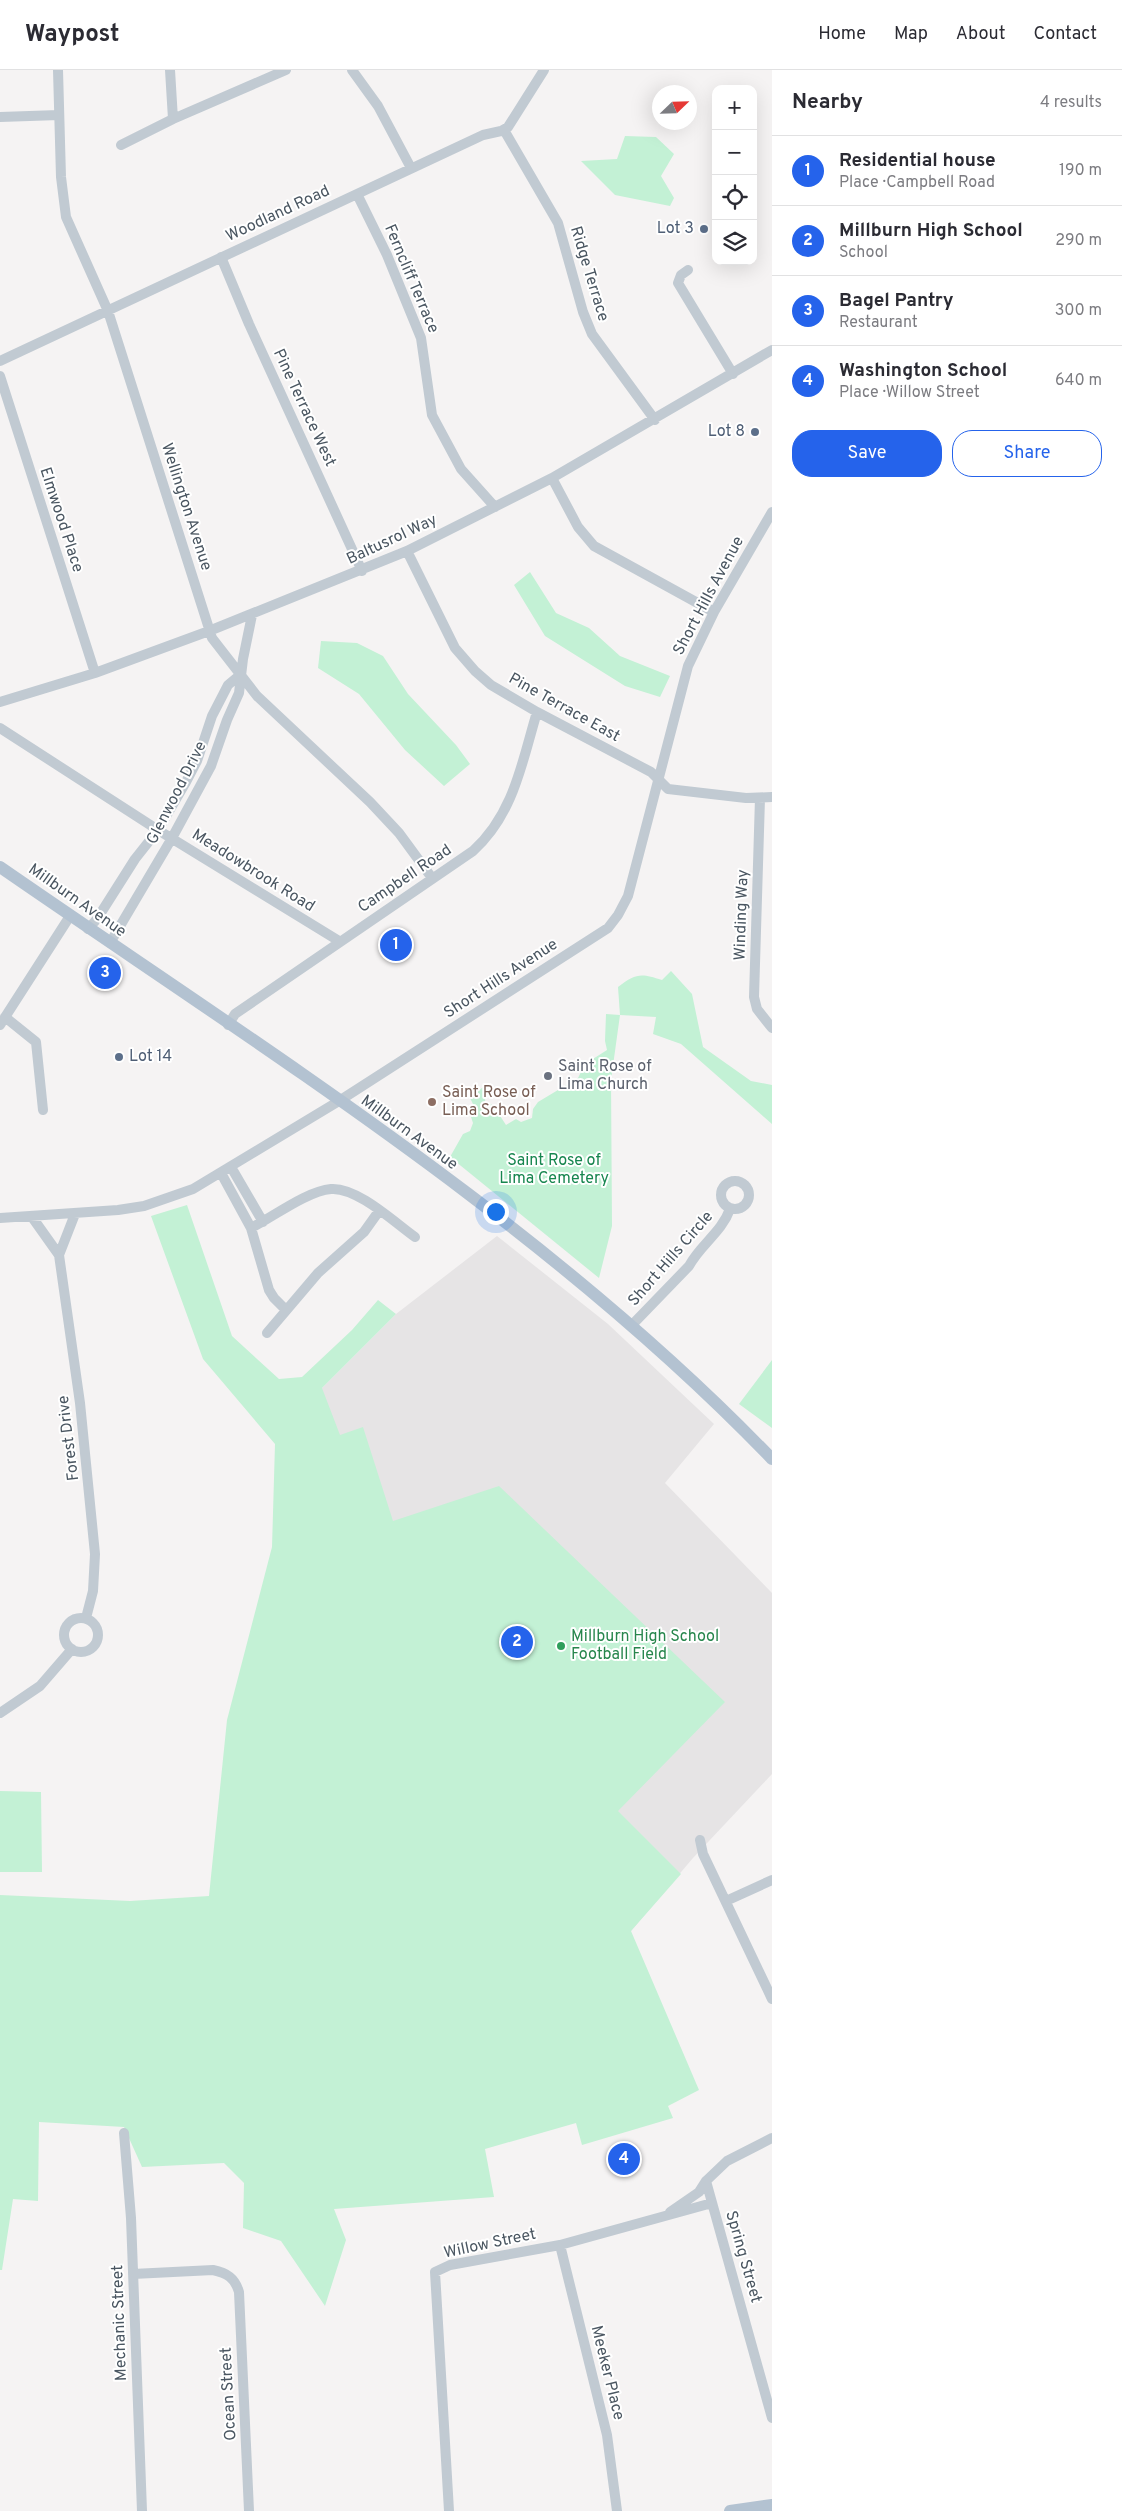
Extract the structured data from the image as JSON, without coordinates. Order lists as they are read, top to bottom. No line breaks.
{"streets":{"main road":["Millburn Avenue"],"street":["Woodland Road","Ridge Terrace","Ferncliff Terrace","Pine Terrace West","Wellington Avenue","Elmwood Place","Baltusrol Way","Short Hills Avenue","Pine Terrace East","Glenwood Drive","Meadowbrook Road","Campbell Road","Winding Way","Short Hills Circle","Forest Drive","Willow Street","Spring Street","Mechanic Street","Meeker Place","Ocean Street"]},"crossings":[["Woodland Road","Ridge Terrace"],["Woodland Road","Ferncliff Terrace"],["Woodland Road","Pine Terrace West"],["Woodland Road","Wellington Avenue"],["Ridge Terrace","Baltusrol Way"],["Ferncliff Terrace","Baltusrol Way"],["Pine Terrace West","Baltusrol Way"],["Wellington Avenue","Baltusrol Way"],["Wellington Avenue","Glenwood Drive"],["Wellington Avenue","Campbell Road"],["Elmwood Place","Baltusrol Way"],["Baltusrol Way","Pine Terrace East"],["Short Hills Avenue","Pine Terrace East"],["Short Hills Avenue","Millburn Avenue"],["Short Hills Avenue","Forest Drive"],["Pine Terrace East","Campbell Road"],["Pine Terrace East","Winding Way"],["Glenwood Drive","Meadowbrook Road"],["Glenwood Drive","Millburn Avenue"],["Meadowbrook Road","Campbell Road"],["Campbell Road","Millburn Avenue"],["Millburn Avenue","Short Hills Circle"],["Willow Street","Spring Street"],["Willow Street","Meeker Place"],["Mechanic Street","Ocean Street"]],"parks":["Saint Rose of Lima Cemetery"],"places":["Lot 3","Lot 8","Lot 14","Saint Rose of Lima Church","Saint Rose of Lima School","Millburn High School Football Field"],"north":"top right","page":{"header":"Waypost","nav":["Home","Map","About","Contact"],"heading":["Nearby","4 results"],"map_buttons":["+","−"],"list":[{"mark":"1","name":"Residential house","note":"Place · Campbell Road","value":"190 m"},{"mark":"2","name":"Millburn High School","note":"School","value":"290 m"},{"mark":"3","name":"Bagel Pantry","note":"Restaurant","value":"300 m"},{"mark":"4","name":"Washington School","note":"Place · Willow Street","value":"640 m"}],"buttons":["Save","Share"],"pins":["1","3","2","4"]}}
